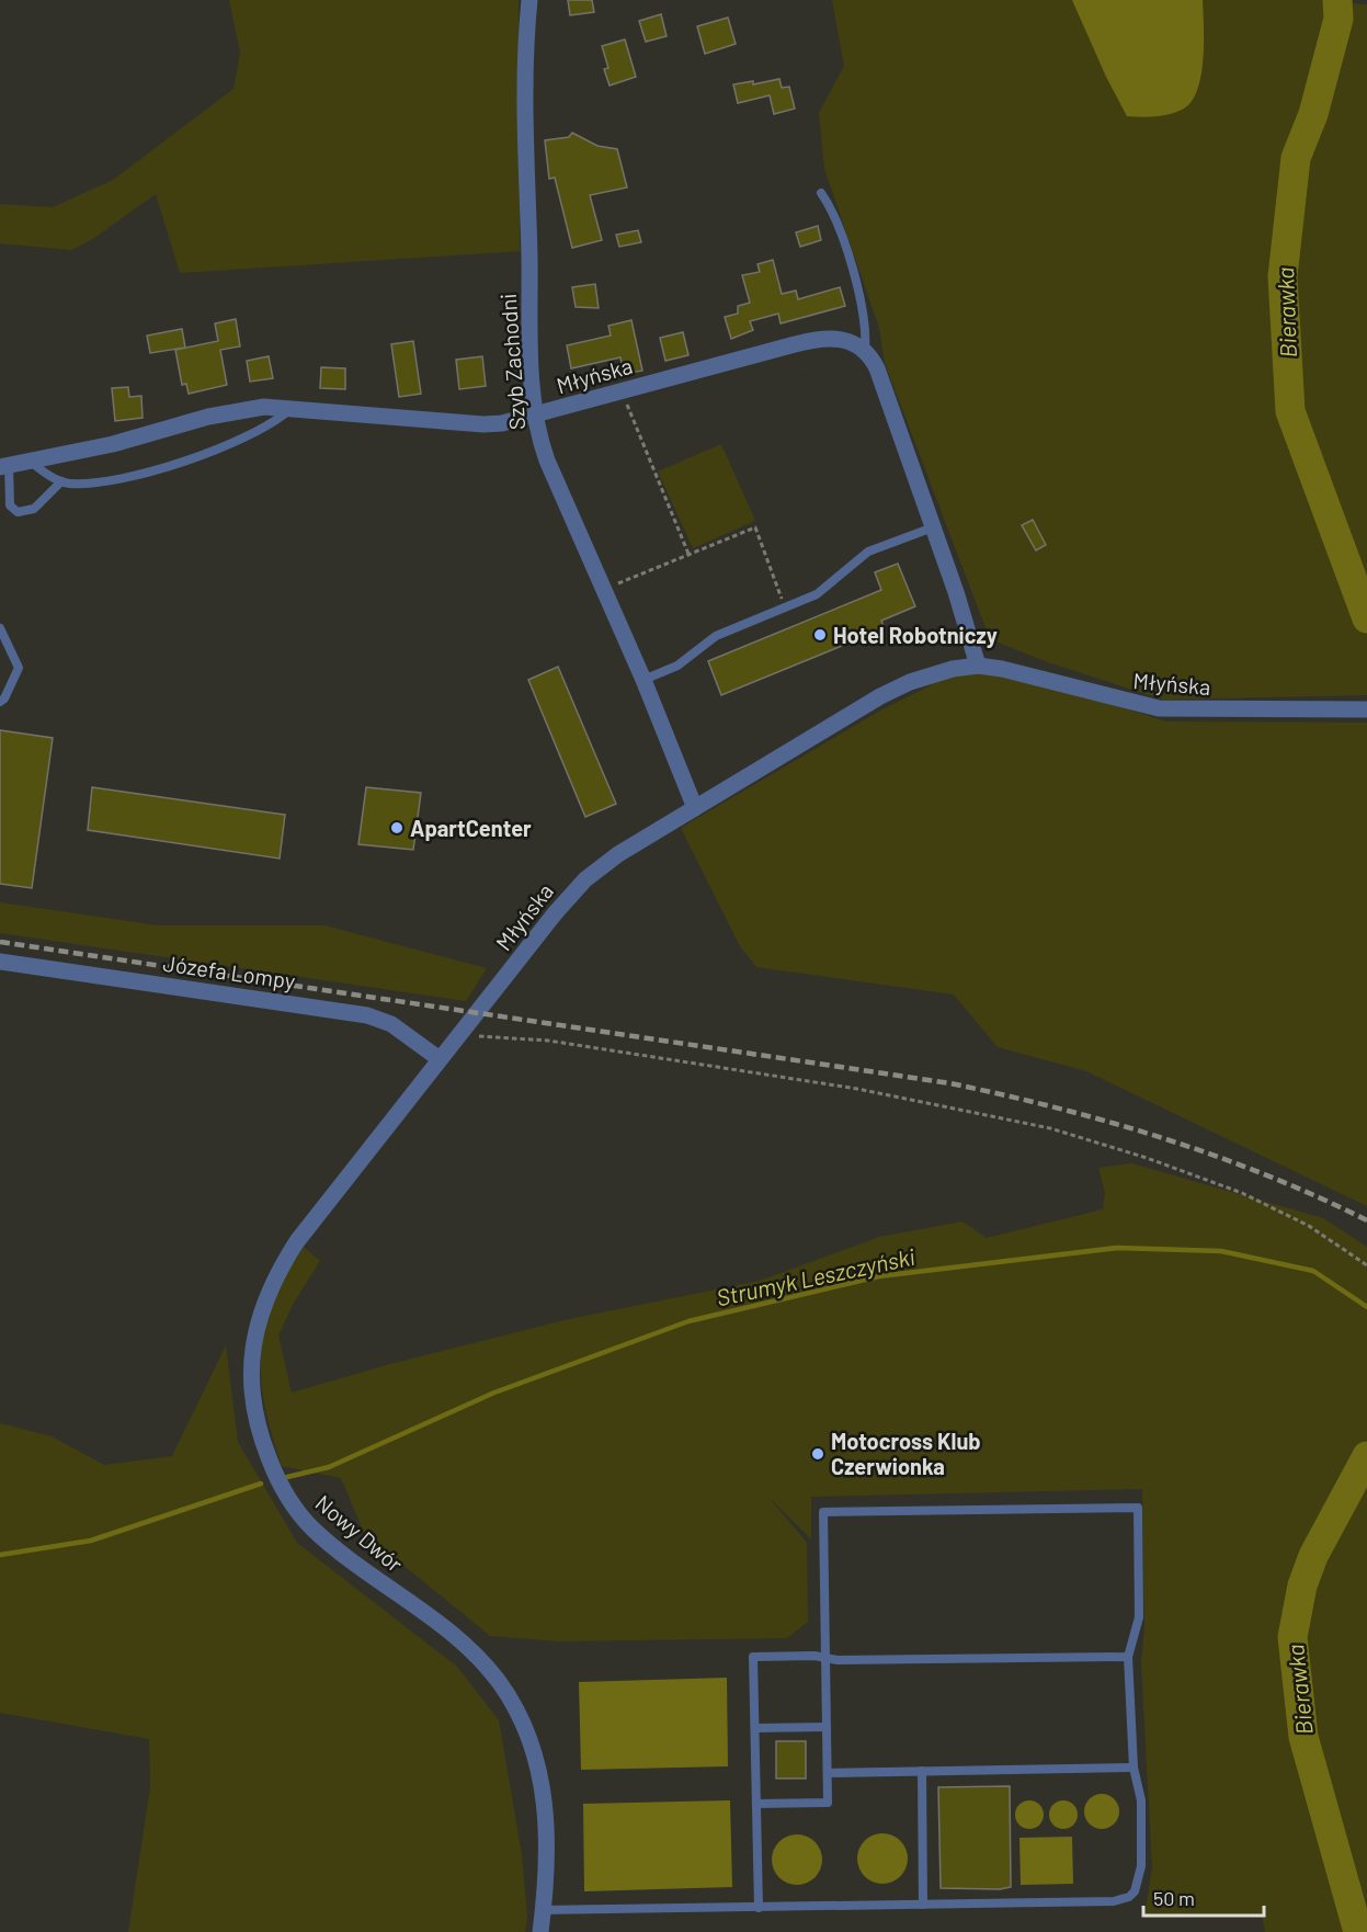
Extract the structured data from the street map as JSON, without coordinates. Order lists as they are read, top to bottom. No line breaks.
{"streets":{"street":["Szyb Zachodni","Młyńska","Józefa Lompy","Nowy Dwór"]},"crossings":[["Szyb Zachodni","Młyńska"],["Młyńska","Józefa Lompy"],["Młyńska","Nowy Dwór"],["Józefa Lompy","Nowy Dwór"]],"water":["Bierawka","Strumyk Leszczyński"],"places":["Hotel Robotniczy","ApartCenter","Motocross Klub Czerwionka"],"scale_bar":"50 m"}
